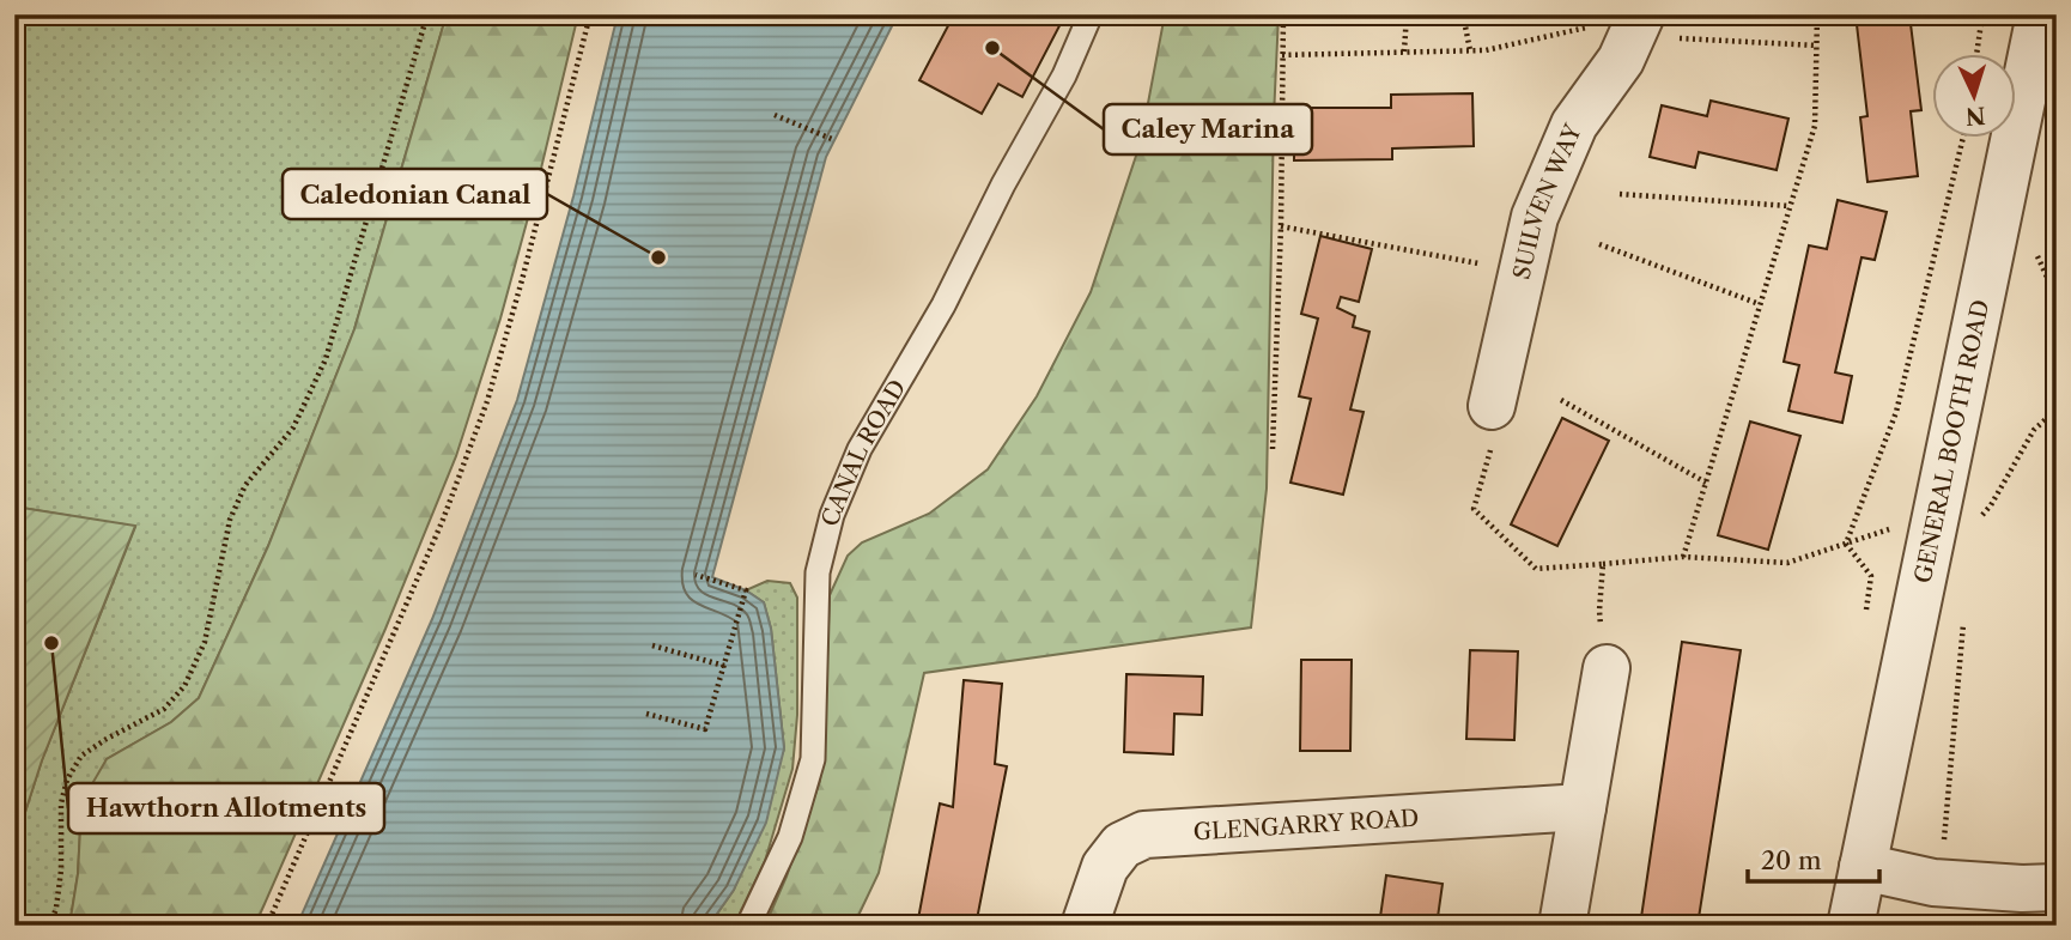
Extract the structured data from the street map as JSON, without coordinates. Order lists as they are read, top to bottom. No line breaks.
{"streets":{"street":["SUILVEN WAY","GENERAL BOOTH ROAD","GLENGARRY ROAD"],"lane":["CANAL ROAD"]},"places":["Caley Marina","Caledonian Canal","Hawthorn Allotments"],"scale_bar":"20 m","north":"bottom"}
